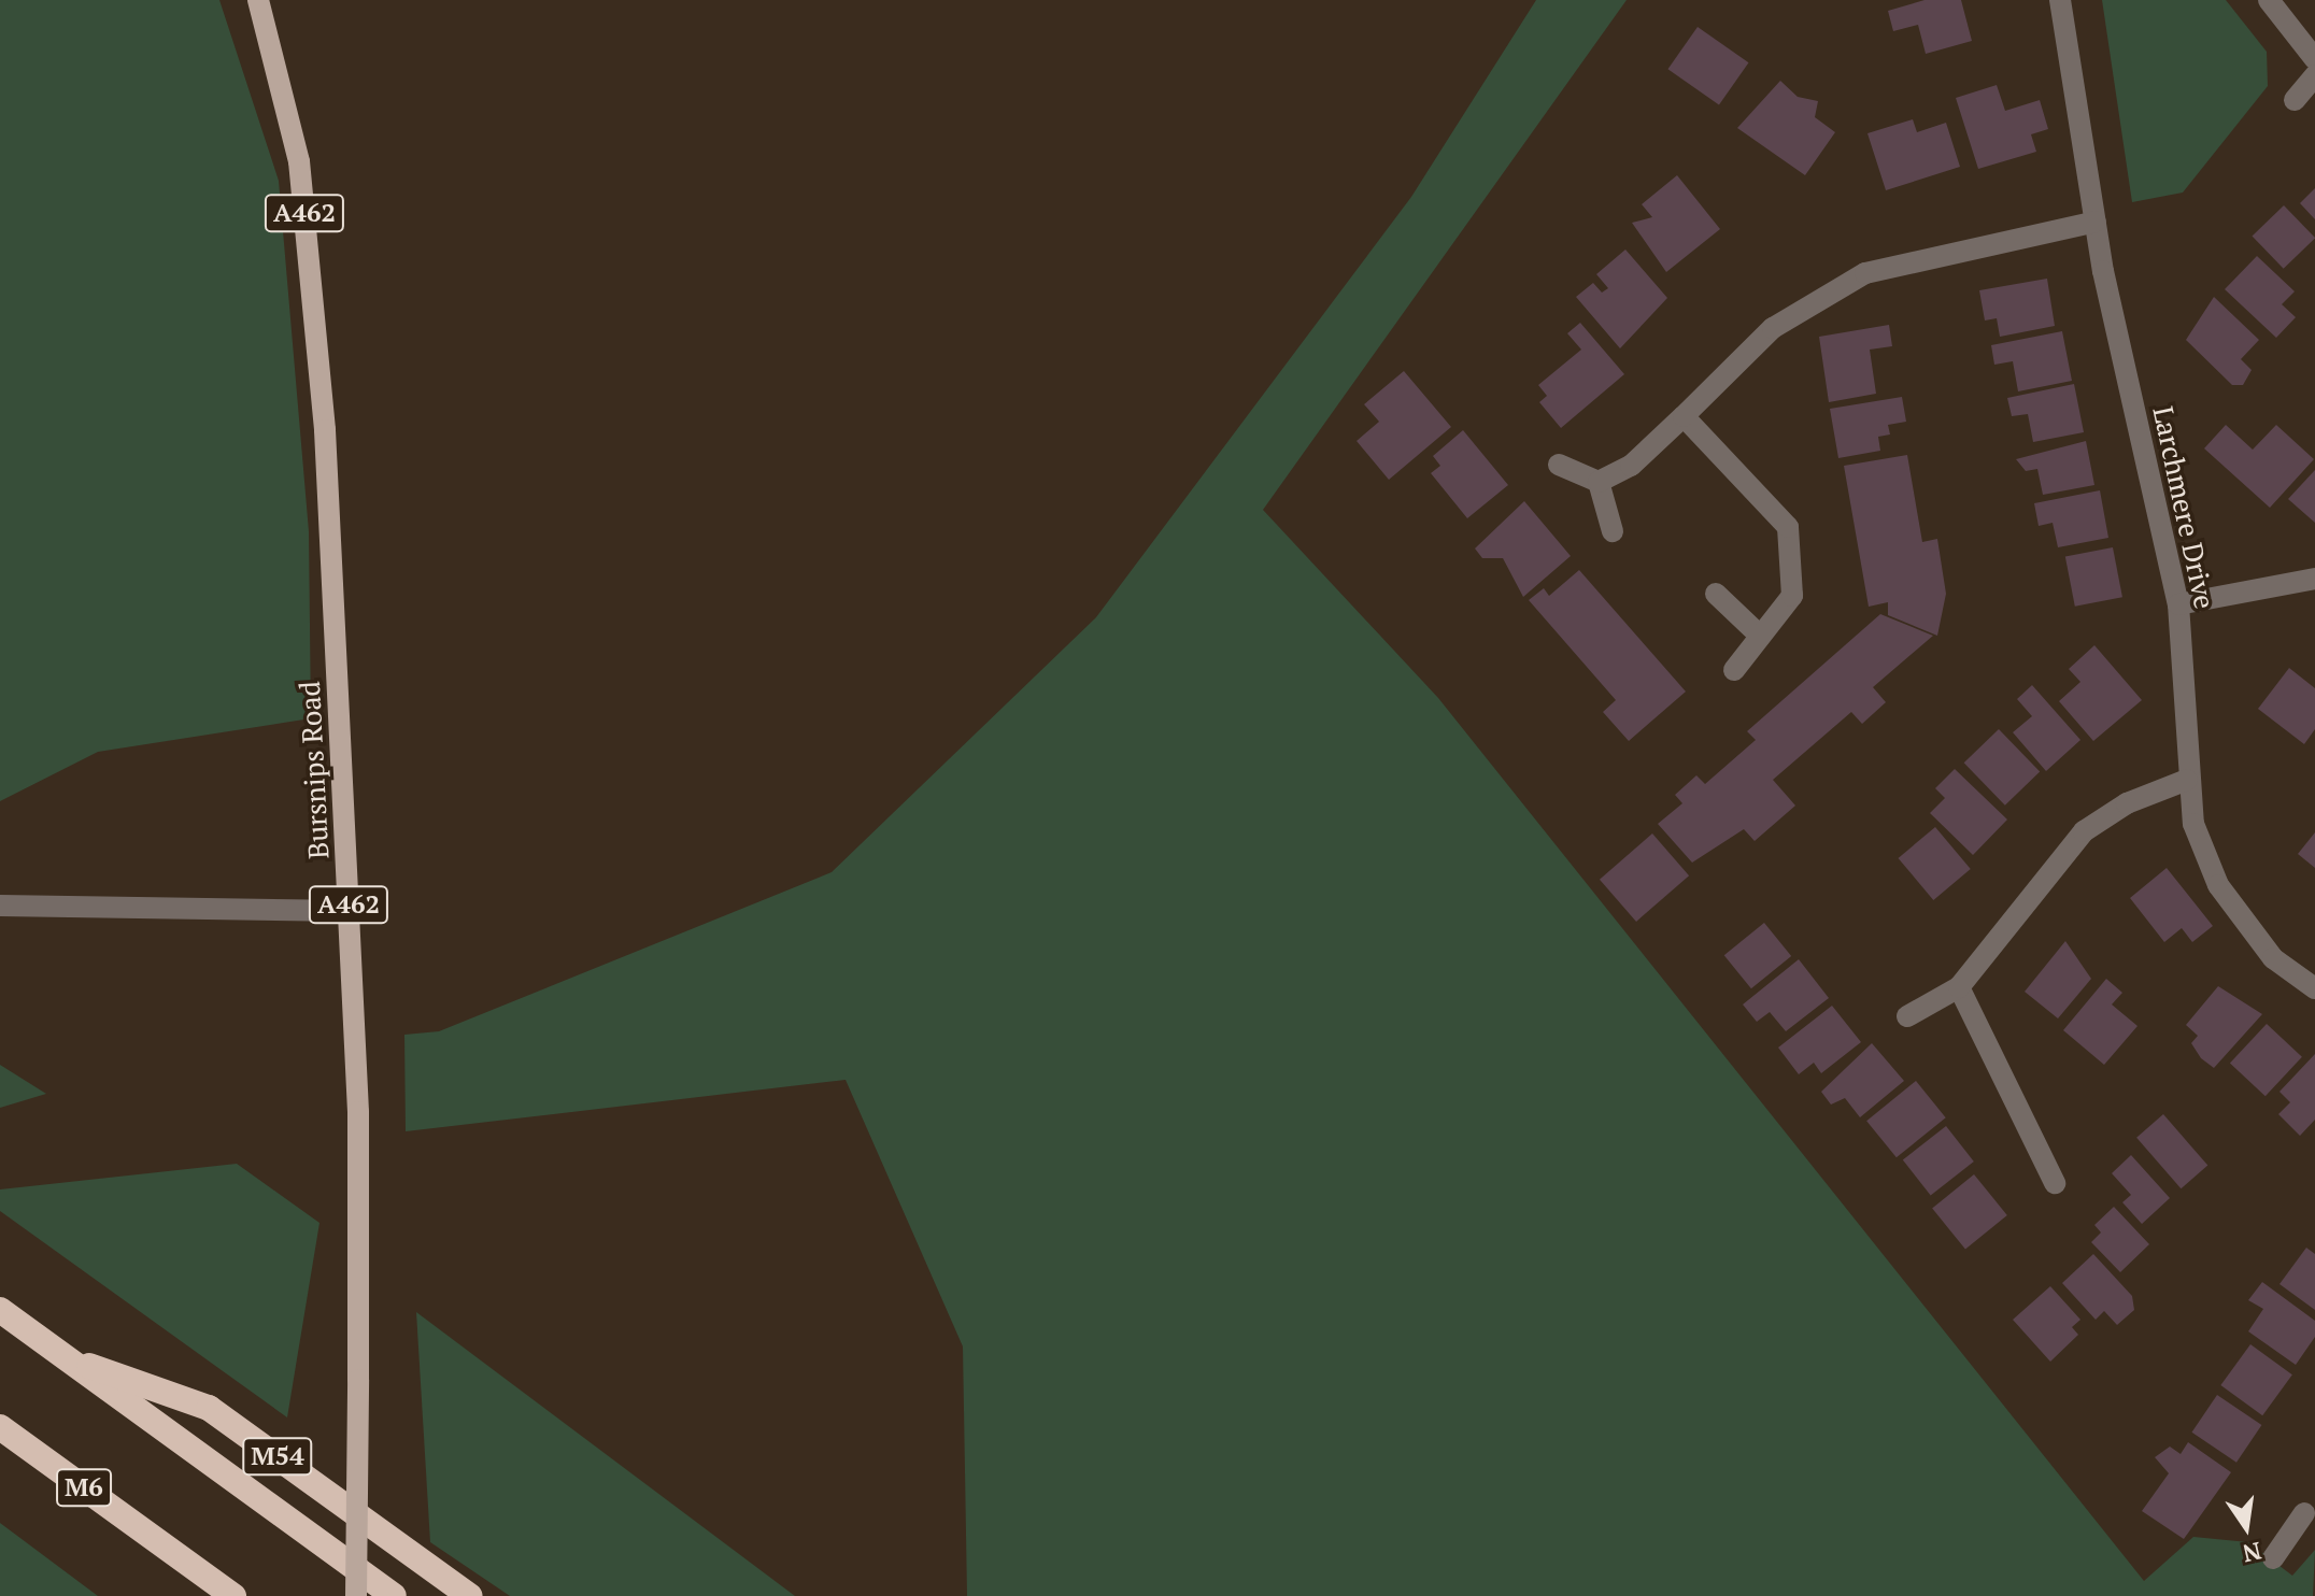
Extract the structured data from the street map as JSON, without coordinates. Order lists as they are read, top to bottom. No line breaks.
{"streets":{"highway":["M54","M6"],"main road":["A462","Bursnips Road"],"street":["Larchmere Drive"]},"north":"bottom"}
